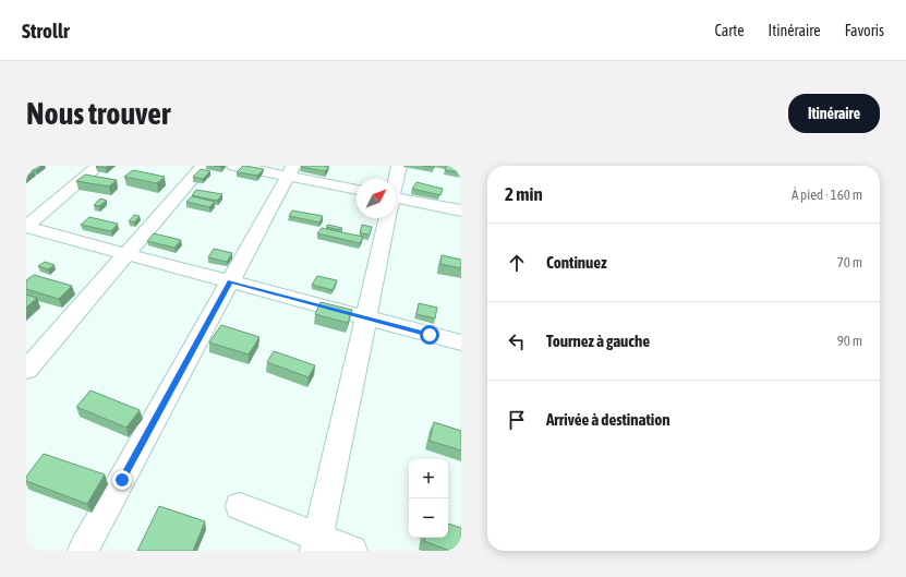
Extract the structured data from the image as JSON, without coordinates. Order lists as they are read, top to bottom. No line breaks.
{"north":"top right","page":{"header":"Strollr","nav":["Carte","Itinéraire","Favoris"],"buttons":"Itinéraire","title":"Nous trouver","heading":["2 min","À pied · 160 m"],"list":[["Continuez","70 m"],["Tournez à gauche","90 m"],"Arrivée à destination"],"map_buttons":["+","−"]}}
